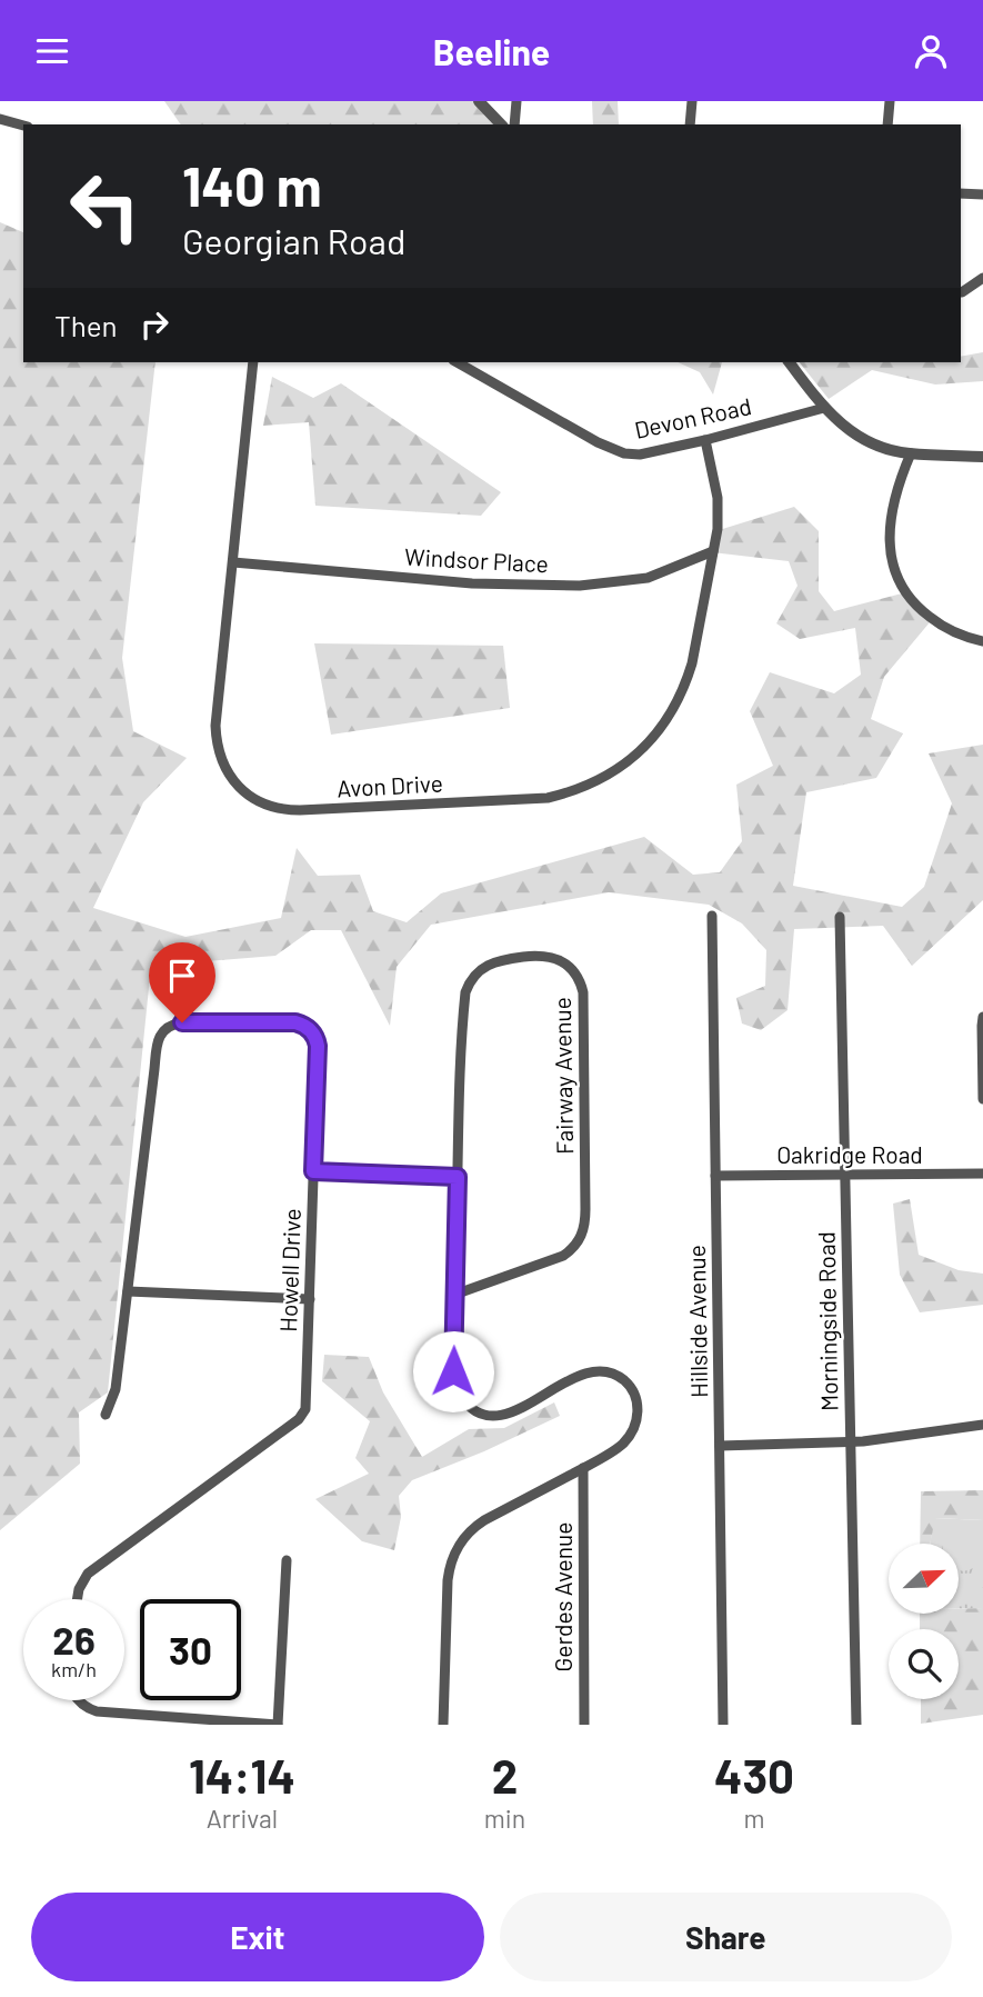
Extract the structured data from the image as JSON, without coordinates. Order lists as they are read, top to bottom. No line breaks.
{"streets":{"street":["Devon Road","Windsor Place","Avon Drive","Fairway Avenue","Oakridge Road","Howell Drive","Hillside Avenue","Morningside Road","Gerdes Avenue"]},"crossings":[["Devon Road","Avon Drive"],["Windsor Place","Avon Drive"],["Fairway Avenue","Gerdes Avenue"],["Oakridge Road","Hillside Avenue"],["Oakridge Road","Morningside Road"]],"north":"top right","page":{"header":"Beeline","turn":["140 m","Georgian Road"],"then":"Then","speed":"26 km/h","limit":"30","eta":["14:14","Arrival","2","min","430","m"],"buttons":["Exit","Share"]}}
